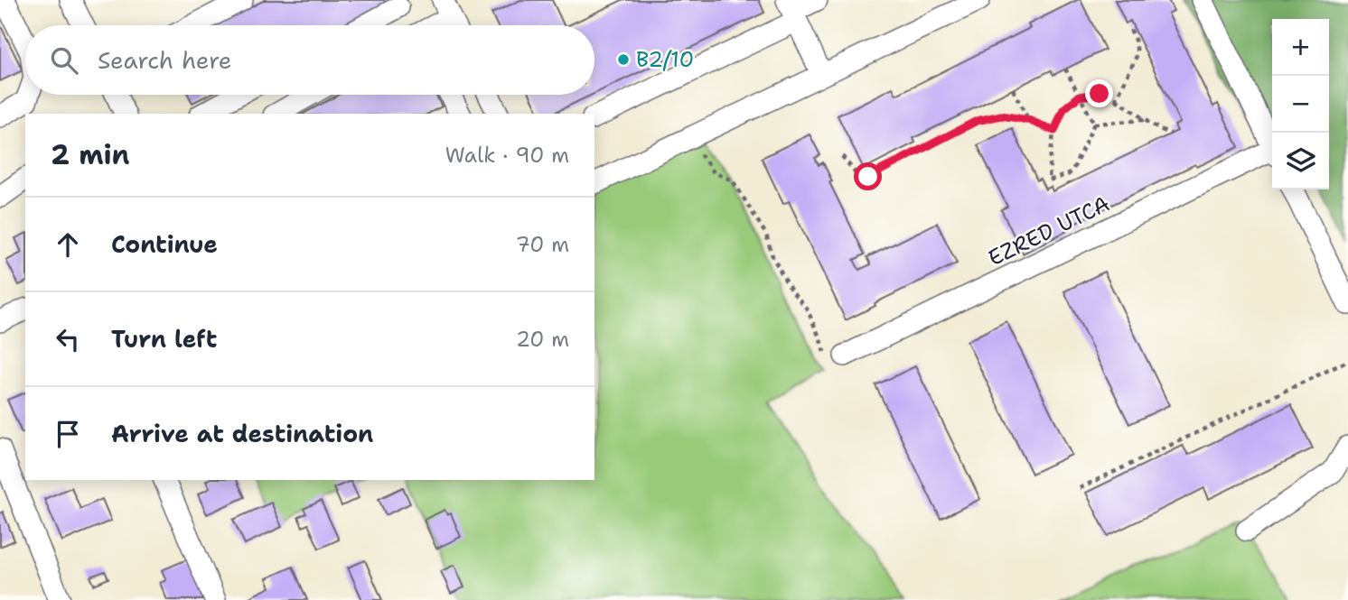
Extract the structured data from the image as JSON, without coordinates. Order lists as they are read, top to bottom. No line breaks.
{"streets":{"street":["EZRED UTCA"]},"places":["B2/10"],"page":{"map_buttons":["+","−"],"search":"Search here","heading":["2 min","Walk · 90 m"],"list":[["Continue","70 m"],["Turn left","20 m"],"Arrive at destination"]}}
